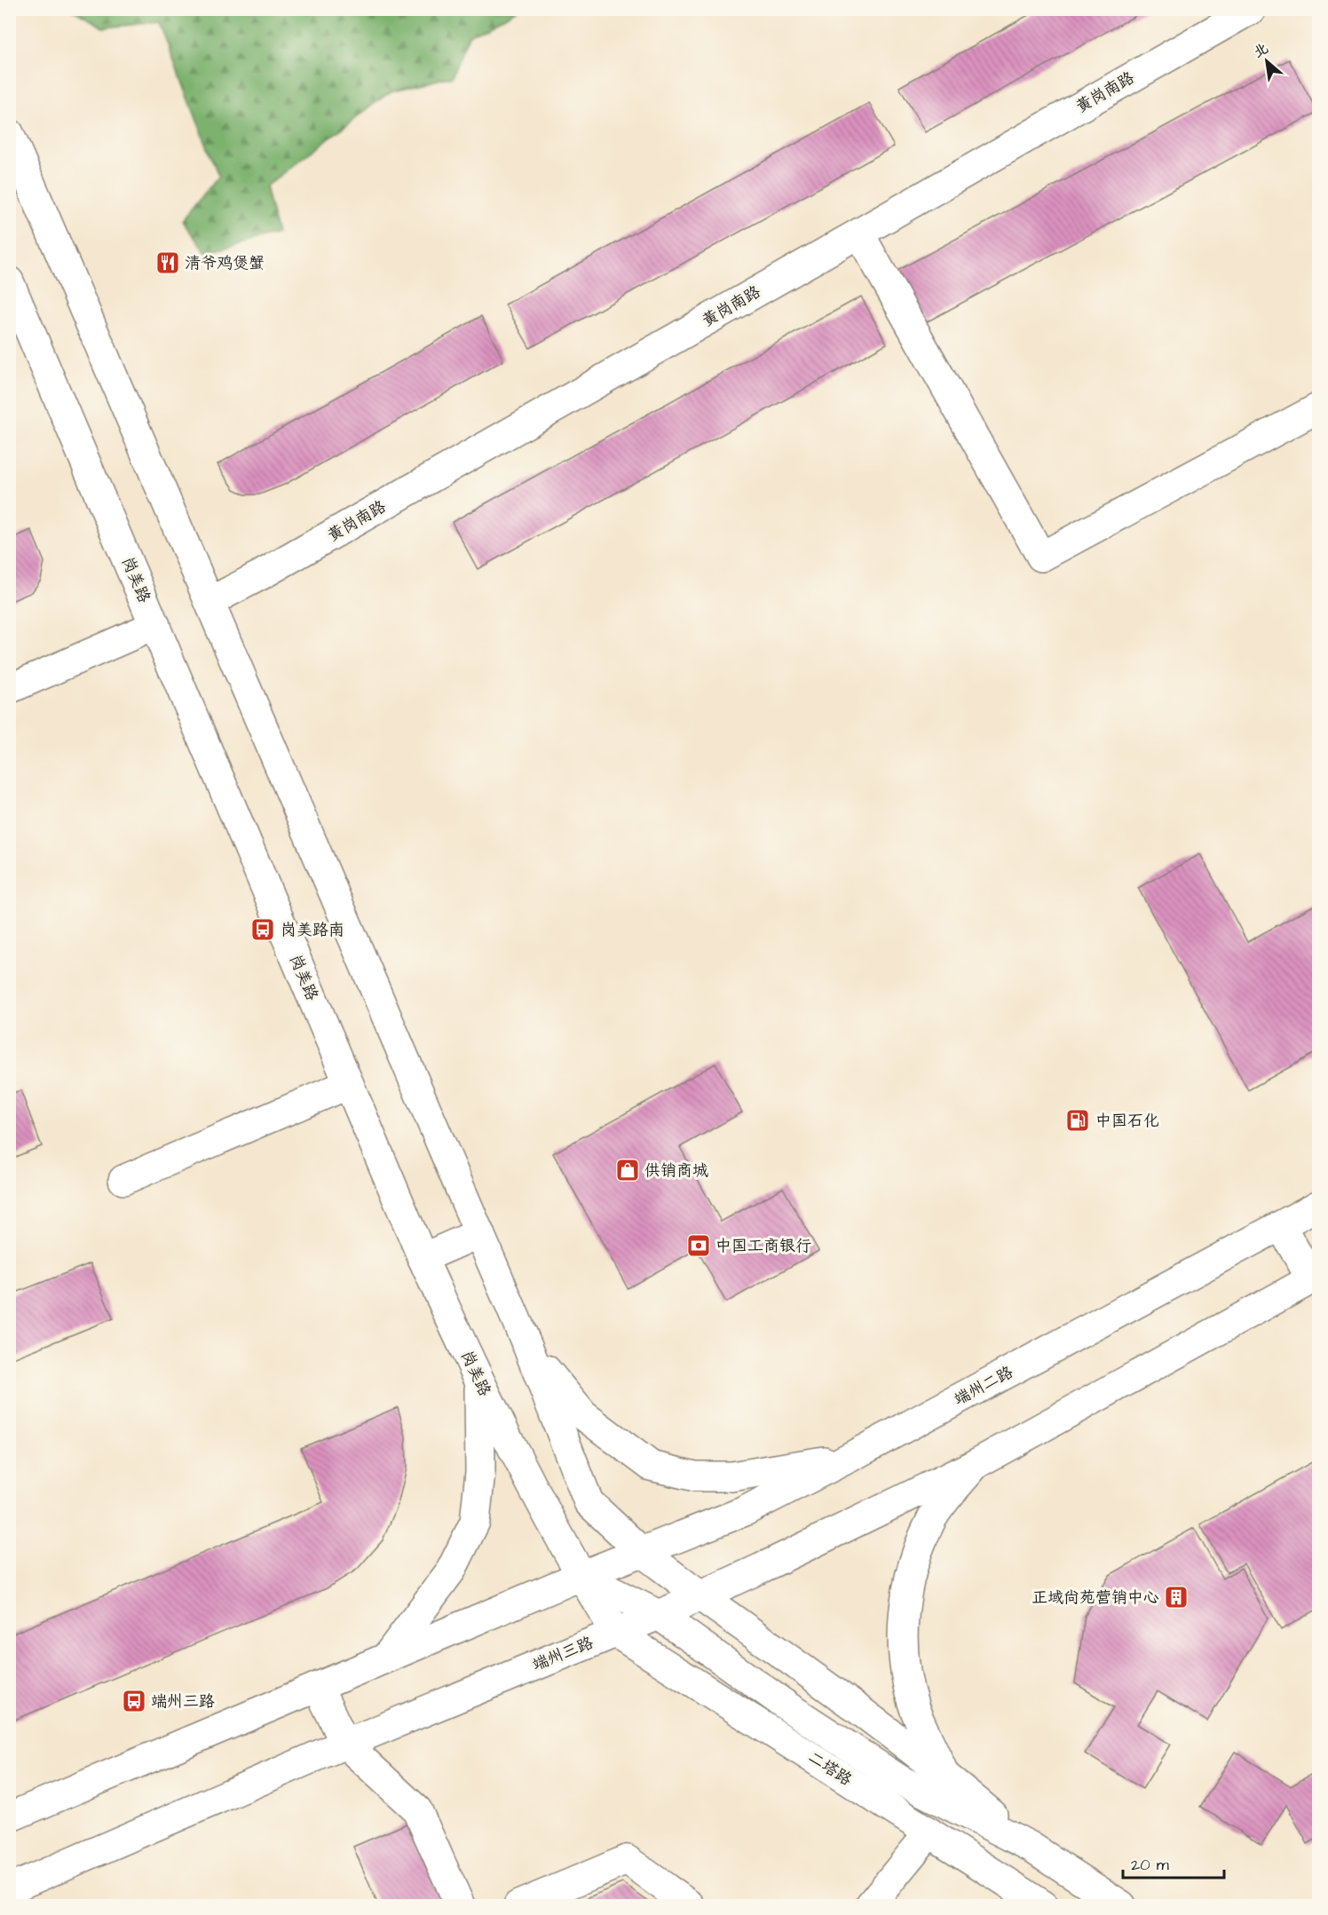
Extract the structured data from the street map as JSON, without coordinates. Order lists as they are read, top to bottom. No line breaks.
{"streets":{"main road":["黄岗南路","岗美路","端州二路","端州三路","二塔路"]},"crossings":[["岗美路","端州二路"],["岗美路","端州三路"],["岗美路","二塔路"],["端州二路","二塔路"],["端州三路","二塔路"]],"places":{"restaurant":["清爷鸡煲蟹"],"bus stop":["岗美路南","端州三路"],"fuel station":["中国石化"],"shop":["供销商城"],"bank":["中国工商银行"],"building":["正域尚苑营销中心"]},"scale_bar":"20 m","north":"top left"}
